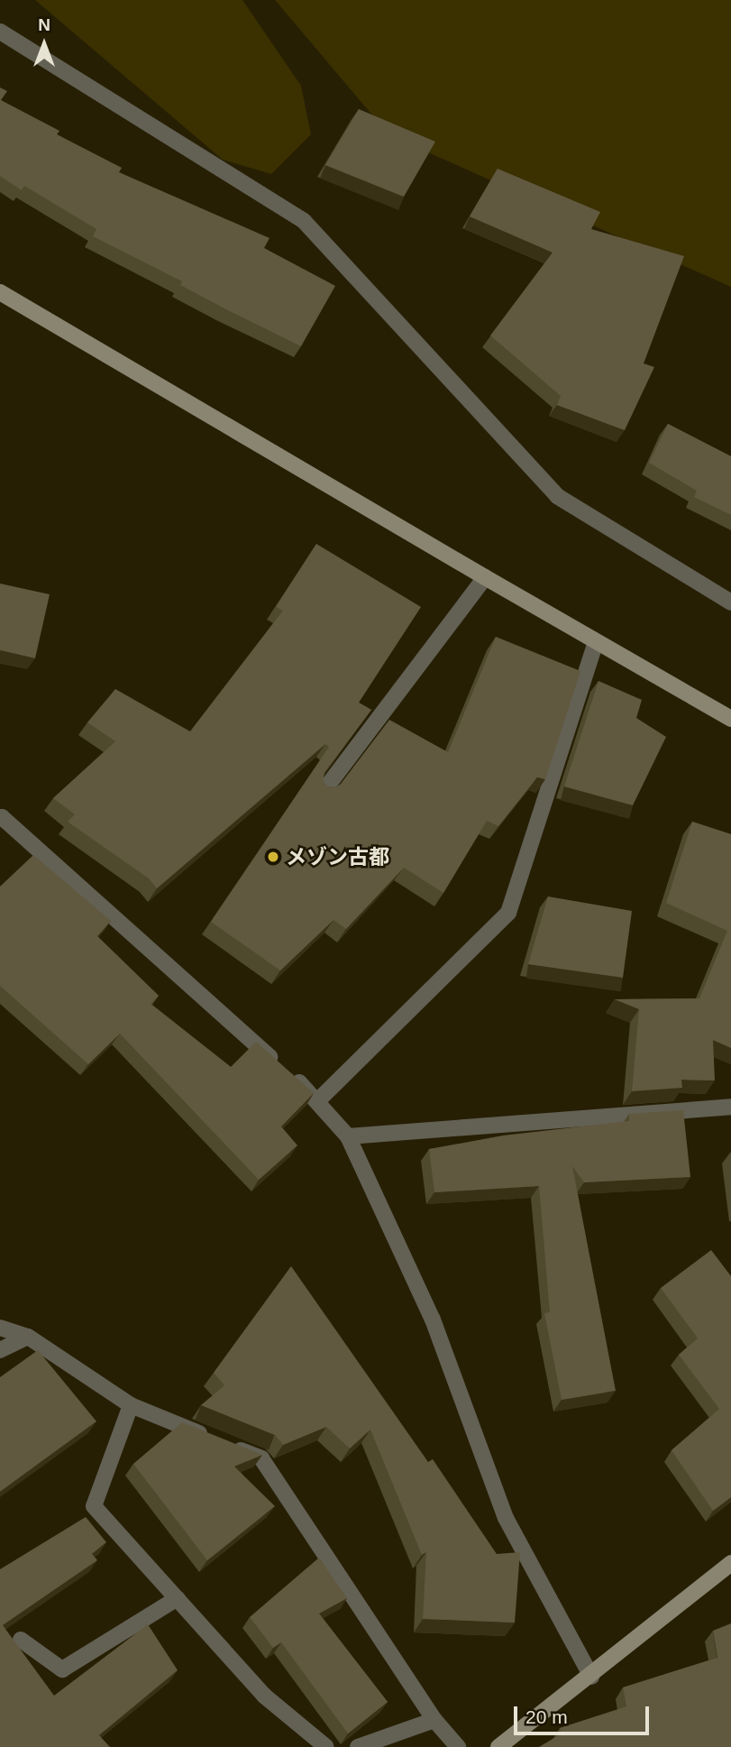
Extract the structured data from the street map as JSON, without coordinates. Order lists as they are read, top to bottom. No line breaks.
{"places":["メゾン古都"],"scale_bar":"20 m","north":"top"}
